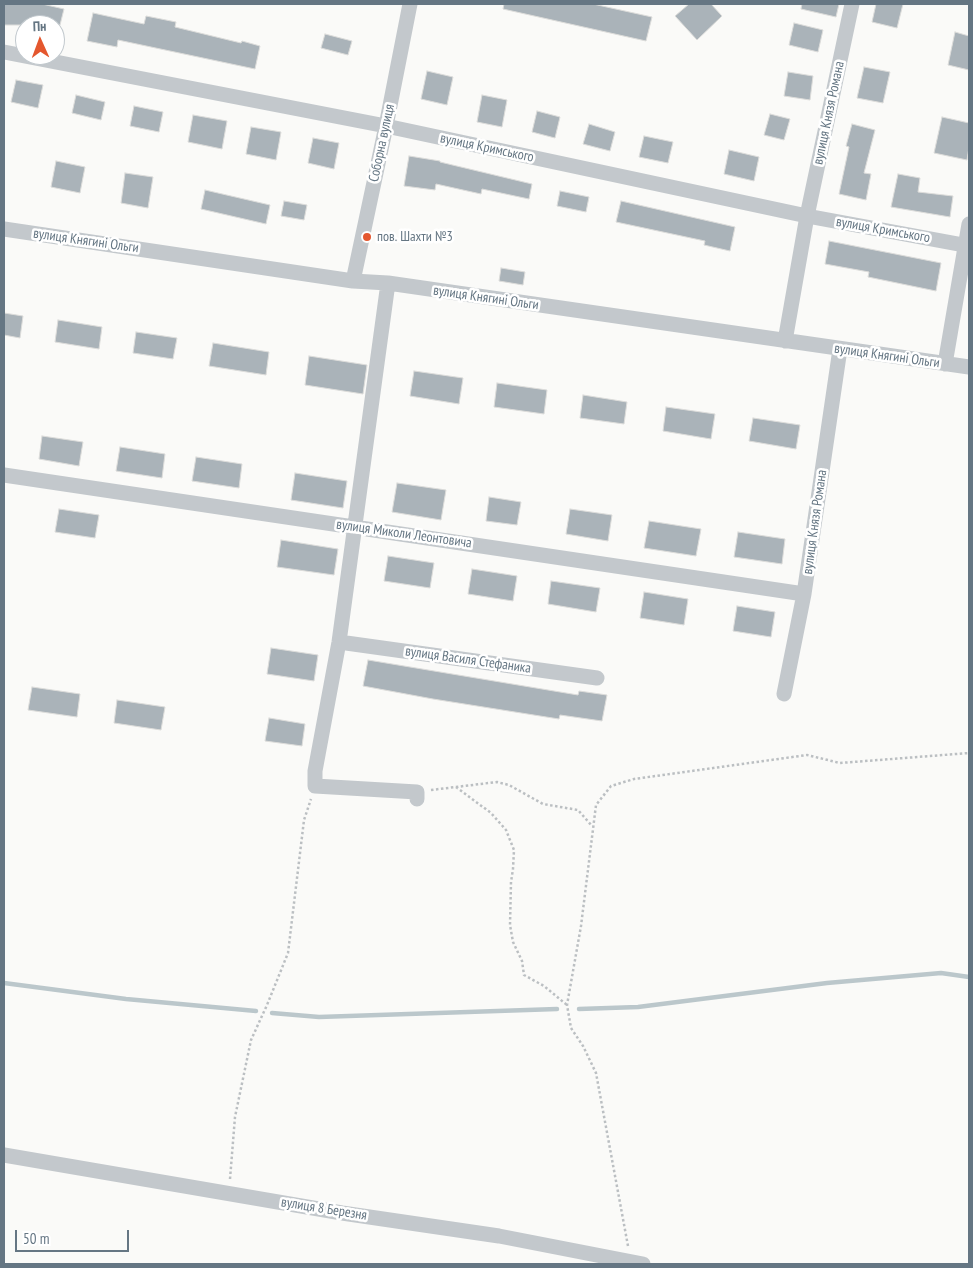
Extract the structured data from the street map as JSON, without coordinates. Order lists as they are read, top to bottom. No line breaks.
{"streets":{"street":["вулиця Князя Романа","Соборна вулиця","вулиця Кримського","вулиця Княгині Ольги","вулиця Миколи Леонтовича","вулиця Василя Стефаника","вулиця 8 Березня"]},"crossings":[["вулиця Князя Романа","вулиця Кримського"],["вулиця Князя Романа","вулиця Княгині Ольги"],["вулиця Князя Романа","вулиця Миколи Леонтовича"],["Соборна вулиця","вулиця Кримського"],["Соборна вулиця","вулиця Княгині Ольги"]],"places":["пов. Шахти №3"],"scale_bar":"50 m","north":"top"}
